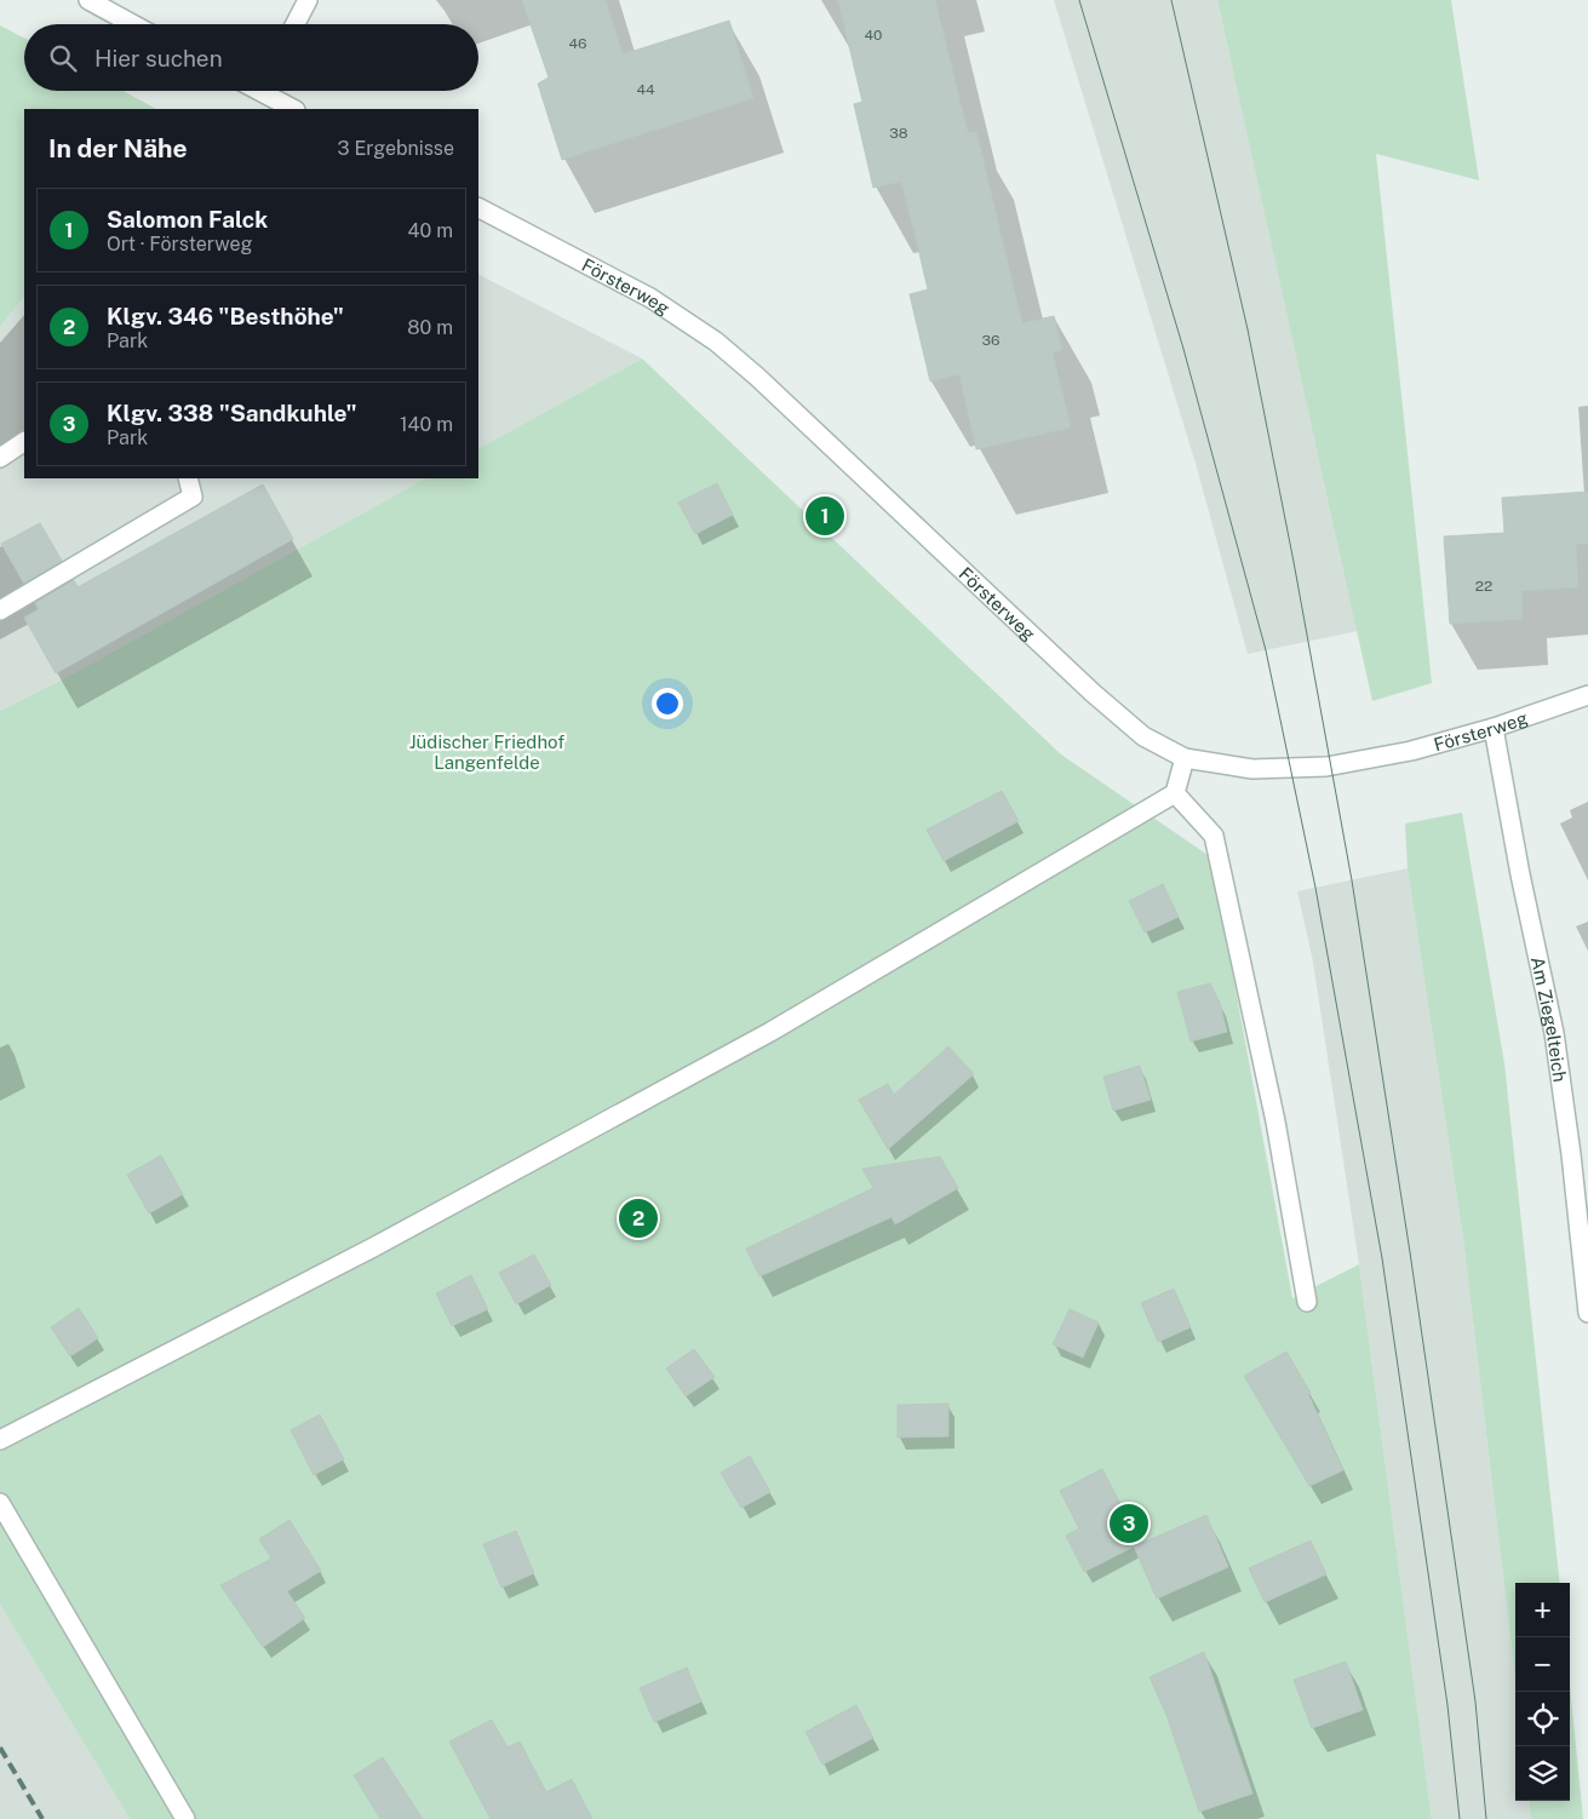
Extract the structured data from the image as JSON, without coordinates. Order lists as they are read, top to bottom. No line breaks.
{"streets":{"street":["Försterweg","Am Ziegelteich"]},"crossings":[["Försterweg","Am Ziegelteich"]],"parks":["Jüdischer Friedhof Langenfelde"],"house_numbers":["40","46","44","38","36","22"],"page":{"search":"Hier suchen","heading":["In der Nähe","3 Ergebnisse"],"list":[{"mark":"1","name":"Salomon Falck","note":"Ort · Försterweg","value":"40 m"},{"mark":"2","name":"Klgv. 346 \"Besthöhe\"","note":"Park","value":"80 m"},{"mark":"3","name":"Klgv. 338 \"Sandkuhle\"","note":"Park","value":"140 m"}],"pins":["1","2","3"],"map_buttons":["+","−"]}}
